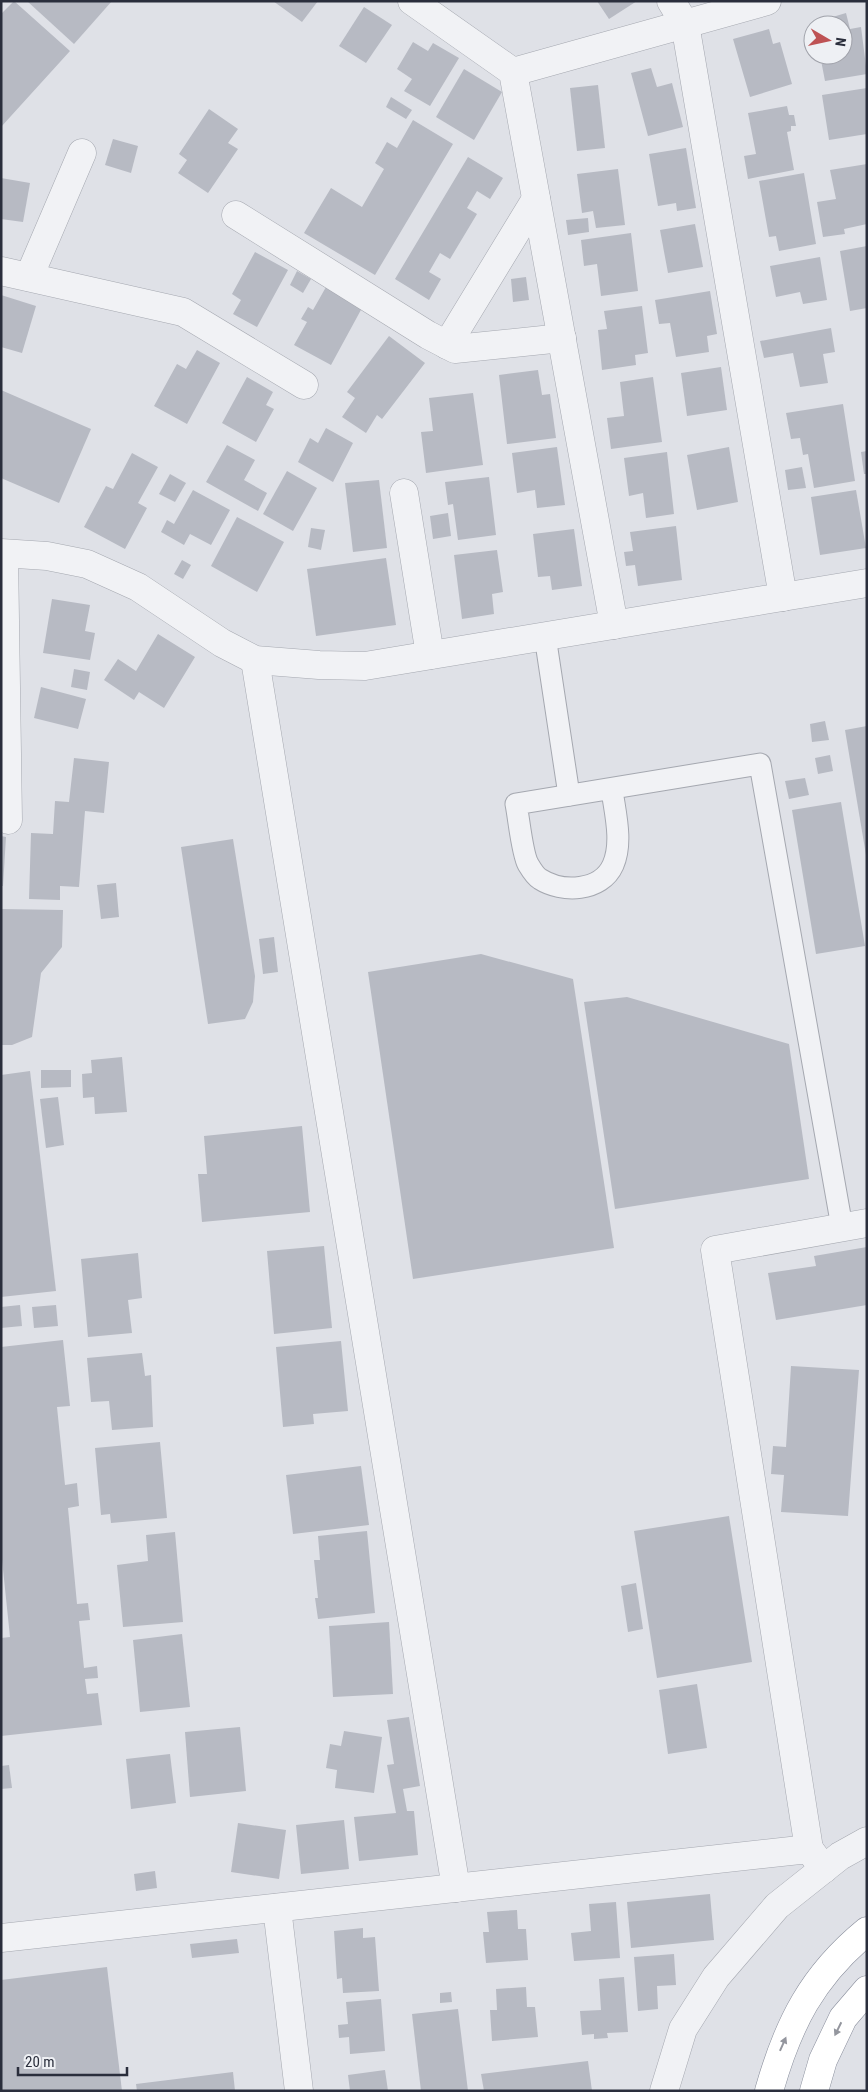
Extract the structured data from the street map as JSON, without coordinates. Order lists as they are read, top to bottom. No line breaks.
{"scale_bar":"20 m","north":"right"}
